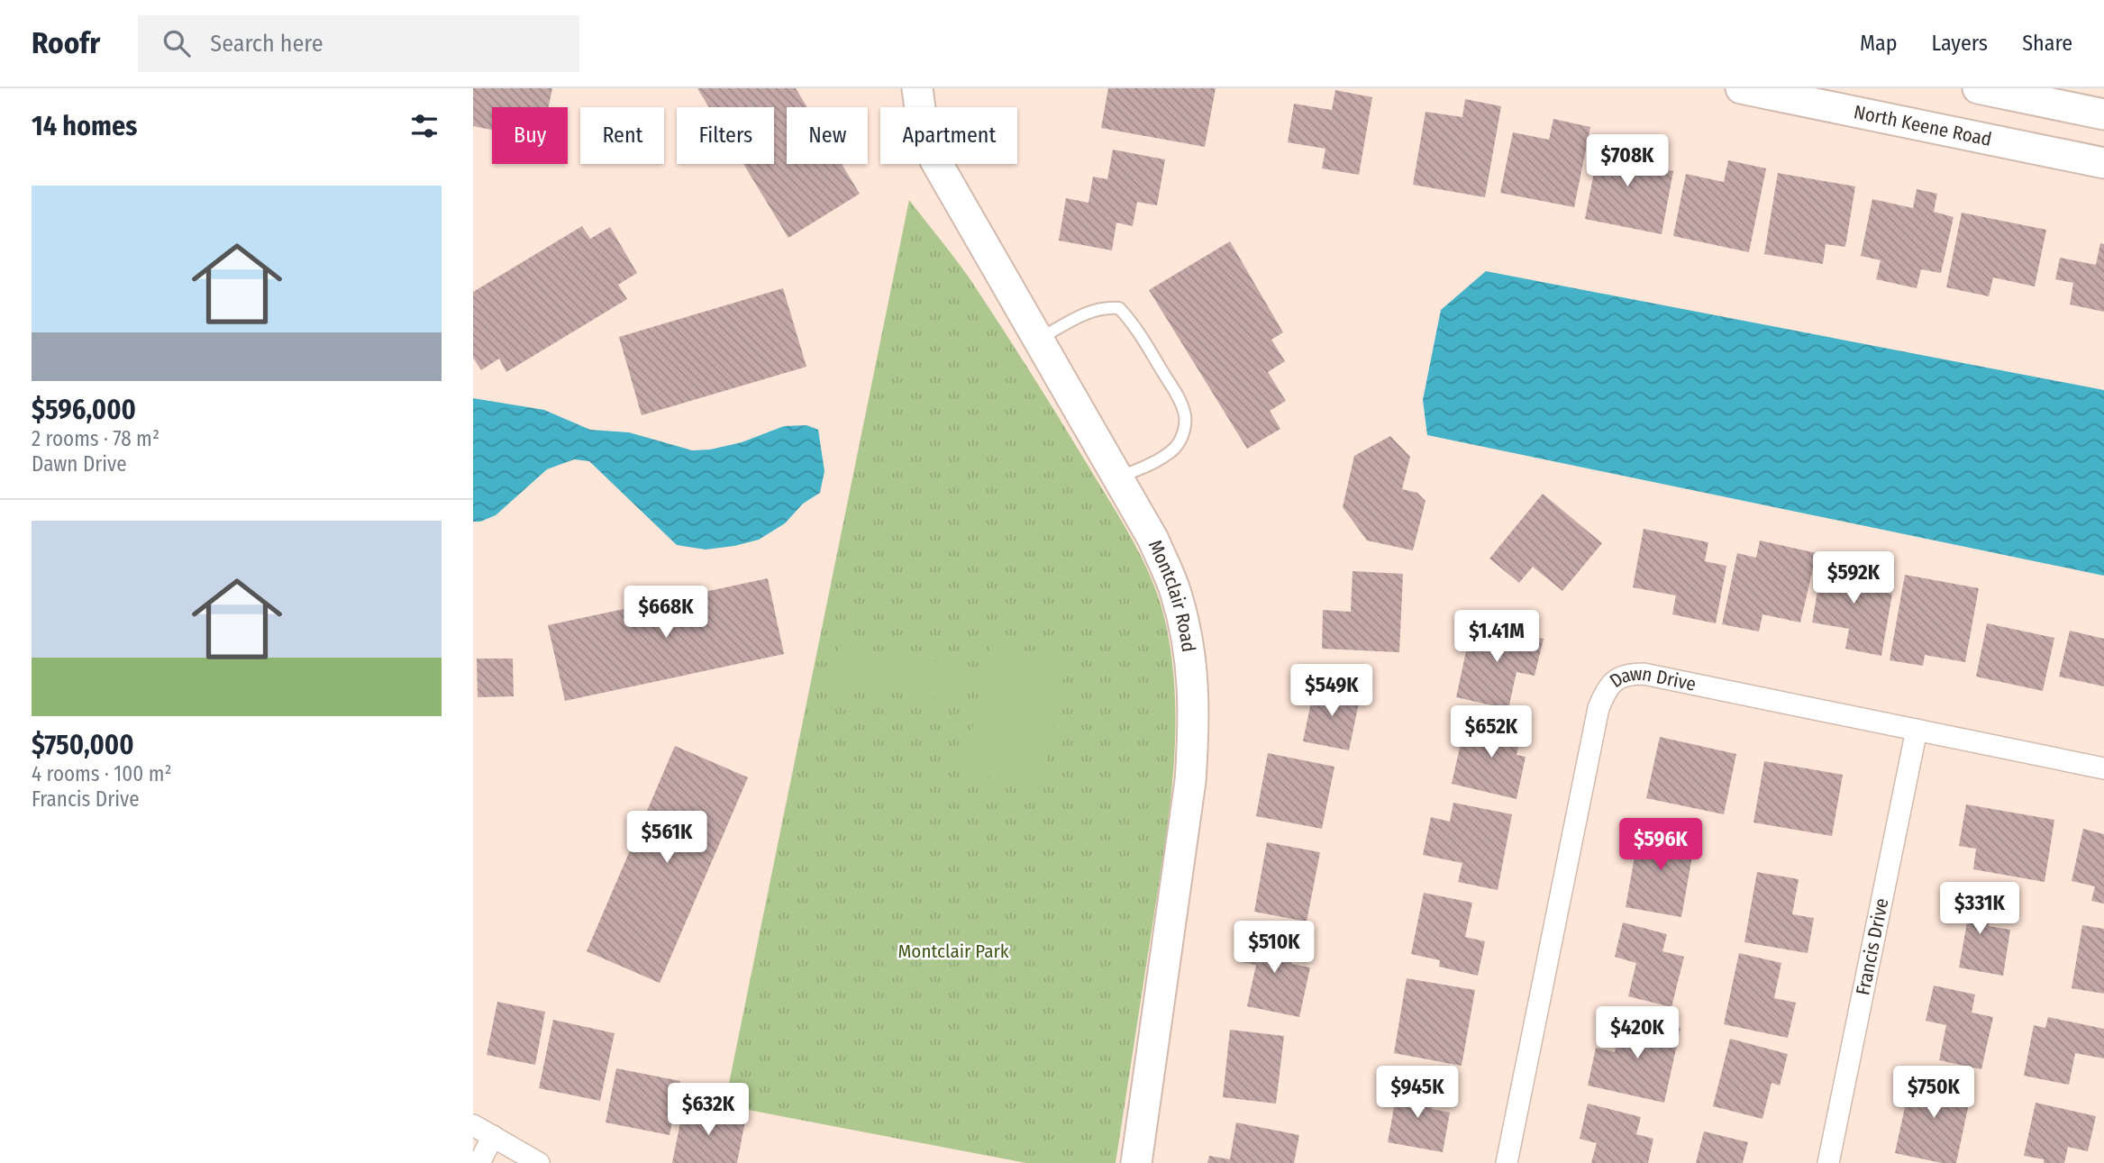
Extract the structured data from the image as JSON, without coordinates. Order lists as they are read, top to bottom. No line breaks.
{"streets":{"street":["North Keene Road","Montclair Road","Dawn Drive","Francis Drive"]},"crossings":[["Dawn Drive","Francis Drive"]],"parks":["Montclair Park"],"page":{"header":"Roofr","search":"Search here","nav":["Map","Layers","Share"],"heading":"14 homes","chip":["Buy","Rent","Filters","New","Apartment"],"price":["$708K","$592K","$668K","$1.41M","$549K","$652K","$561K","$596K","$331K","$510K","$420K","$945K","$750K","$632K"],"list":[{"name":"$596,000","note":"2 rooms · 78 m² · Dawn Drive"},{"name":"$750,000","note":"4 rooms · 100 m² · Francis Drive"}]}}
